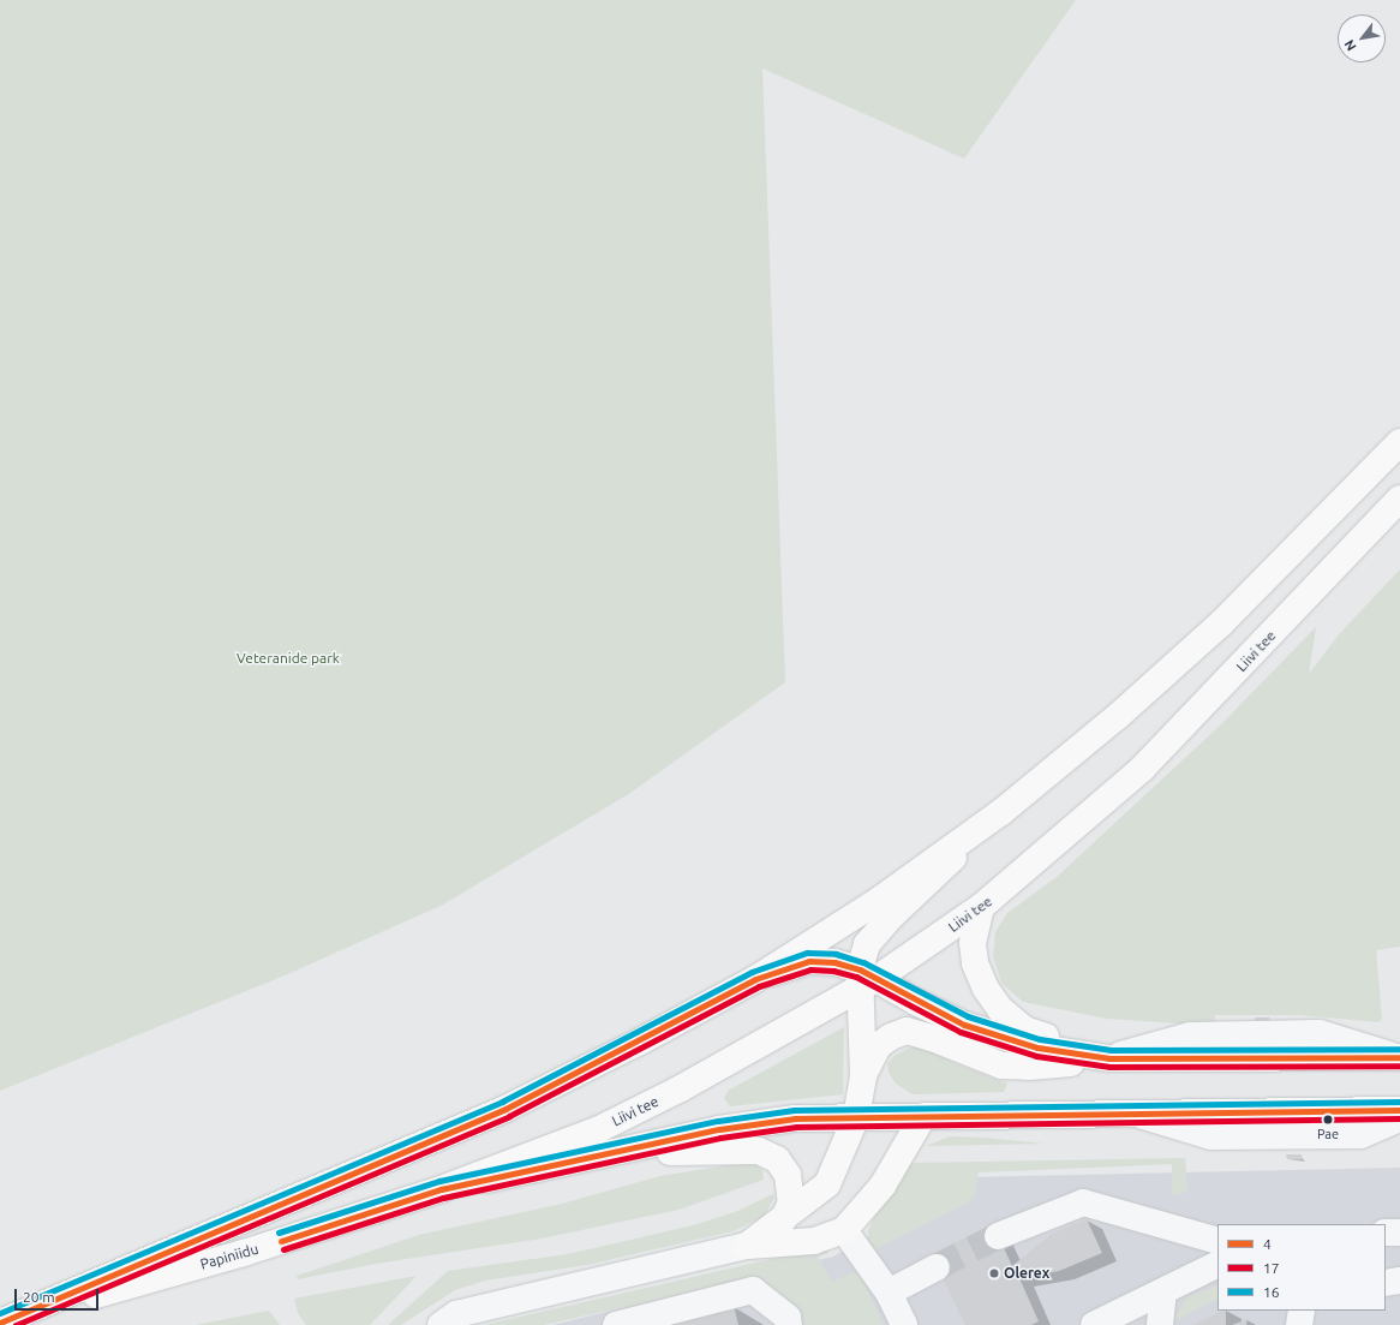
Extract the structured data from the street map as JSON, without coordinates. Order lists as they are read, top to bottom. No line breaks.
{"streets":{"main road":["Liivi tee","Papiniidu"]},"crossings":[["Liivi tee","Papiniidu"]],"parks":["Veteranide park"],"places":["Pae","Olerex"],"lines":["transit line 16","transit line 4","transit line 17"],"legend":["4","17","16"],"scale_bar":"20 m","north":"bottom left"}
